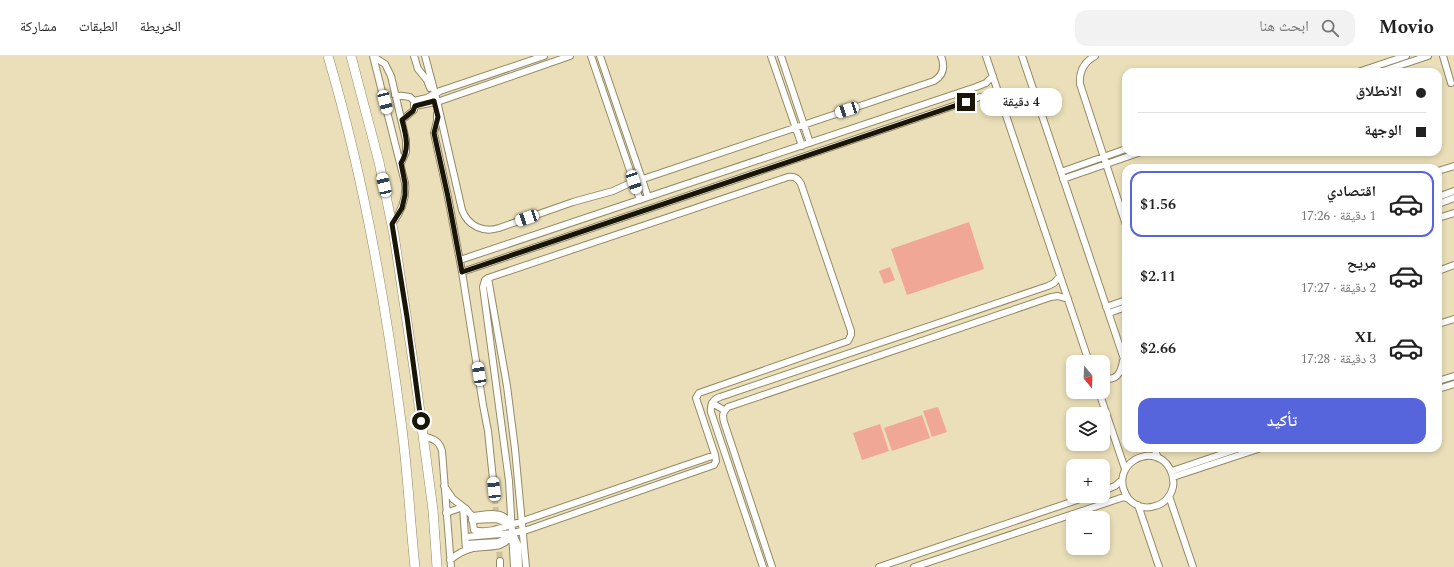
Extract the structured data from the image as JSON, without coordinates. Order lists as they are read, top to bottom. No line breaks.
{"north":"bottom","page":{"header":"Movio","search":"ابحث هنا","nav":["الخريطة","الطبقات","مشاركة"],"banner":["الانطلاق","الوجهة"],"bubble":"4 دقيقة","list":[{"name":"اقتصادي","note":"1 دقيقة · 17:26","value":"$1.56"},{"name":"مريح","note":"2 دقيقة · 17:27","value":"$2.11"},{"name":"XL","note":"3 دقيقة · 17:28","value":"$2.66"}],"map_buttons":["+","−"],"buttons":"تأكيد"}}
